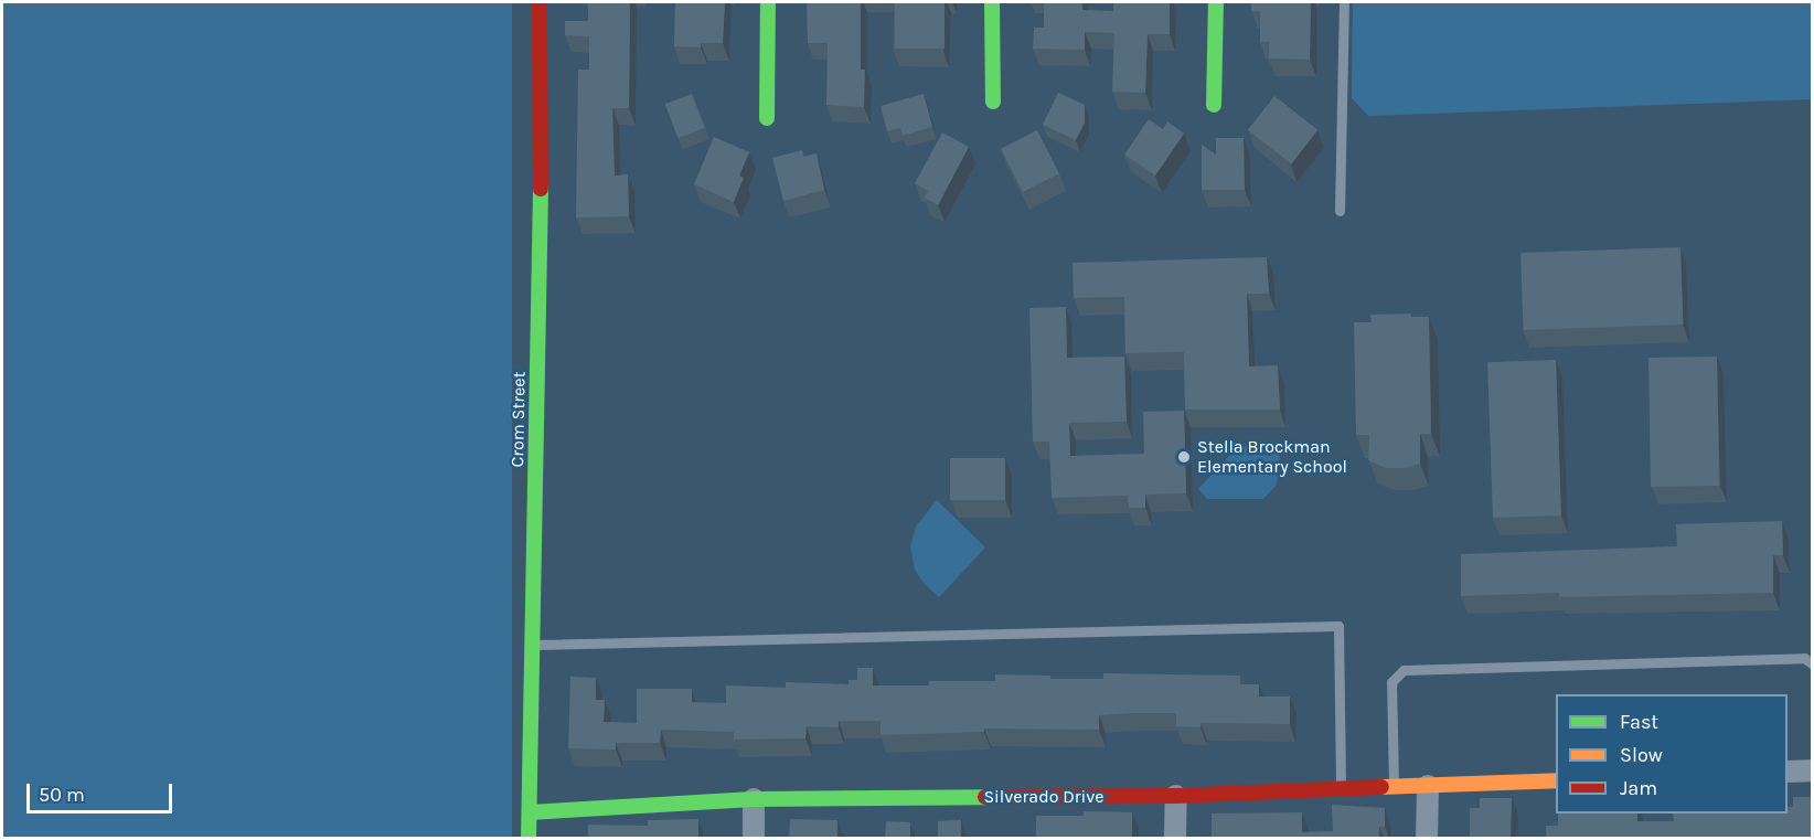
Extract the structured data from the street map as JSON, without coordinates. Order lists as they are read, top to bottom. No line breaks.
{"streets":{"street":["Crom Street","Silverado Drive"]},"crossings":[["Crom Street","Silverado Drive"]],"places":["Stella Brockman Elementary School"],"legend":["Fast","Slow","Jam"],"scale_bar":"50 m"}
